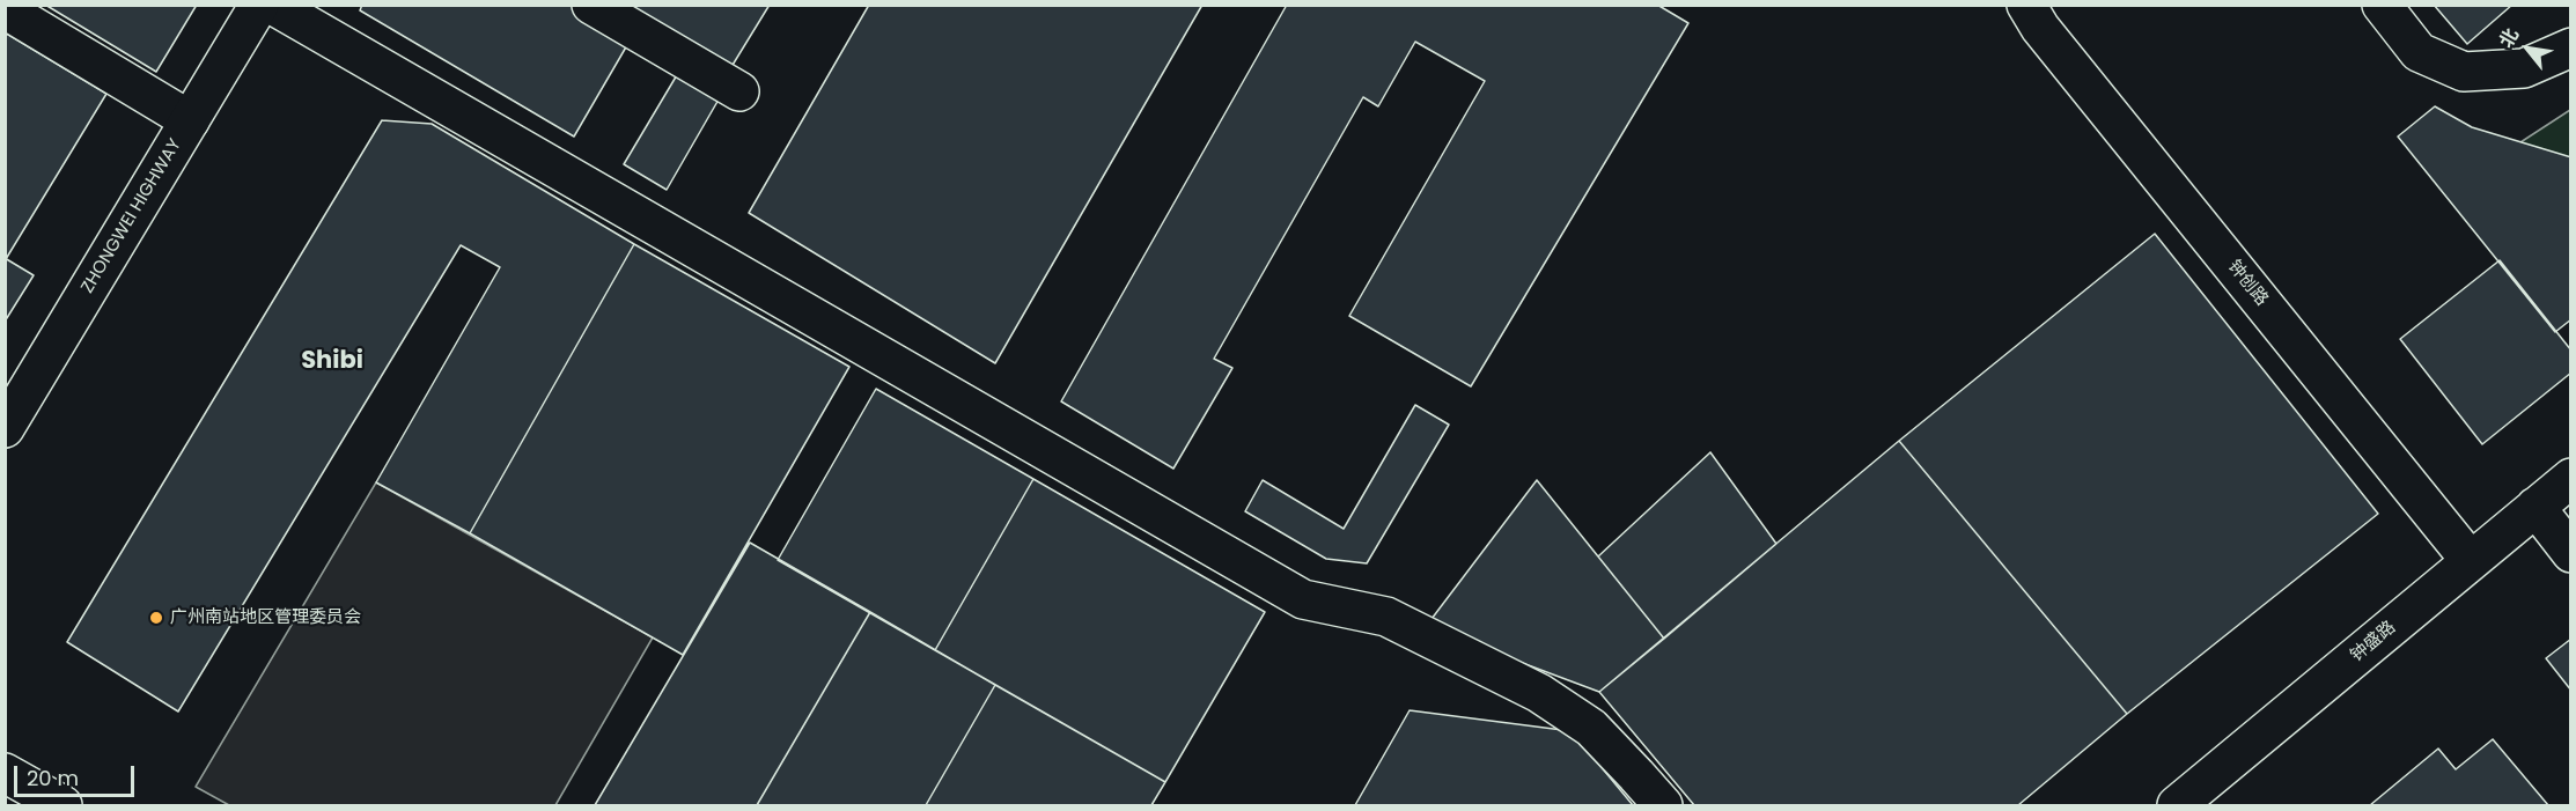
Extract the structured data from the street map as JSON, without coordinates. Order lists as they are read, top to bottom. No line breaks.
{"streets":{"street":["ZHONGWEI HIGHWAY","钟创路","钟盛路"]},"crossings":[["钟创路","钟盛路"]],"districts":["Shibi"],"places":["广州南站地区管理委员会"],"scale_bar":"20 m","north":"top left"}
